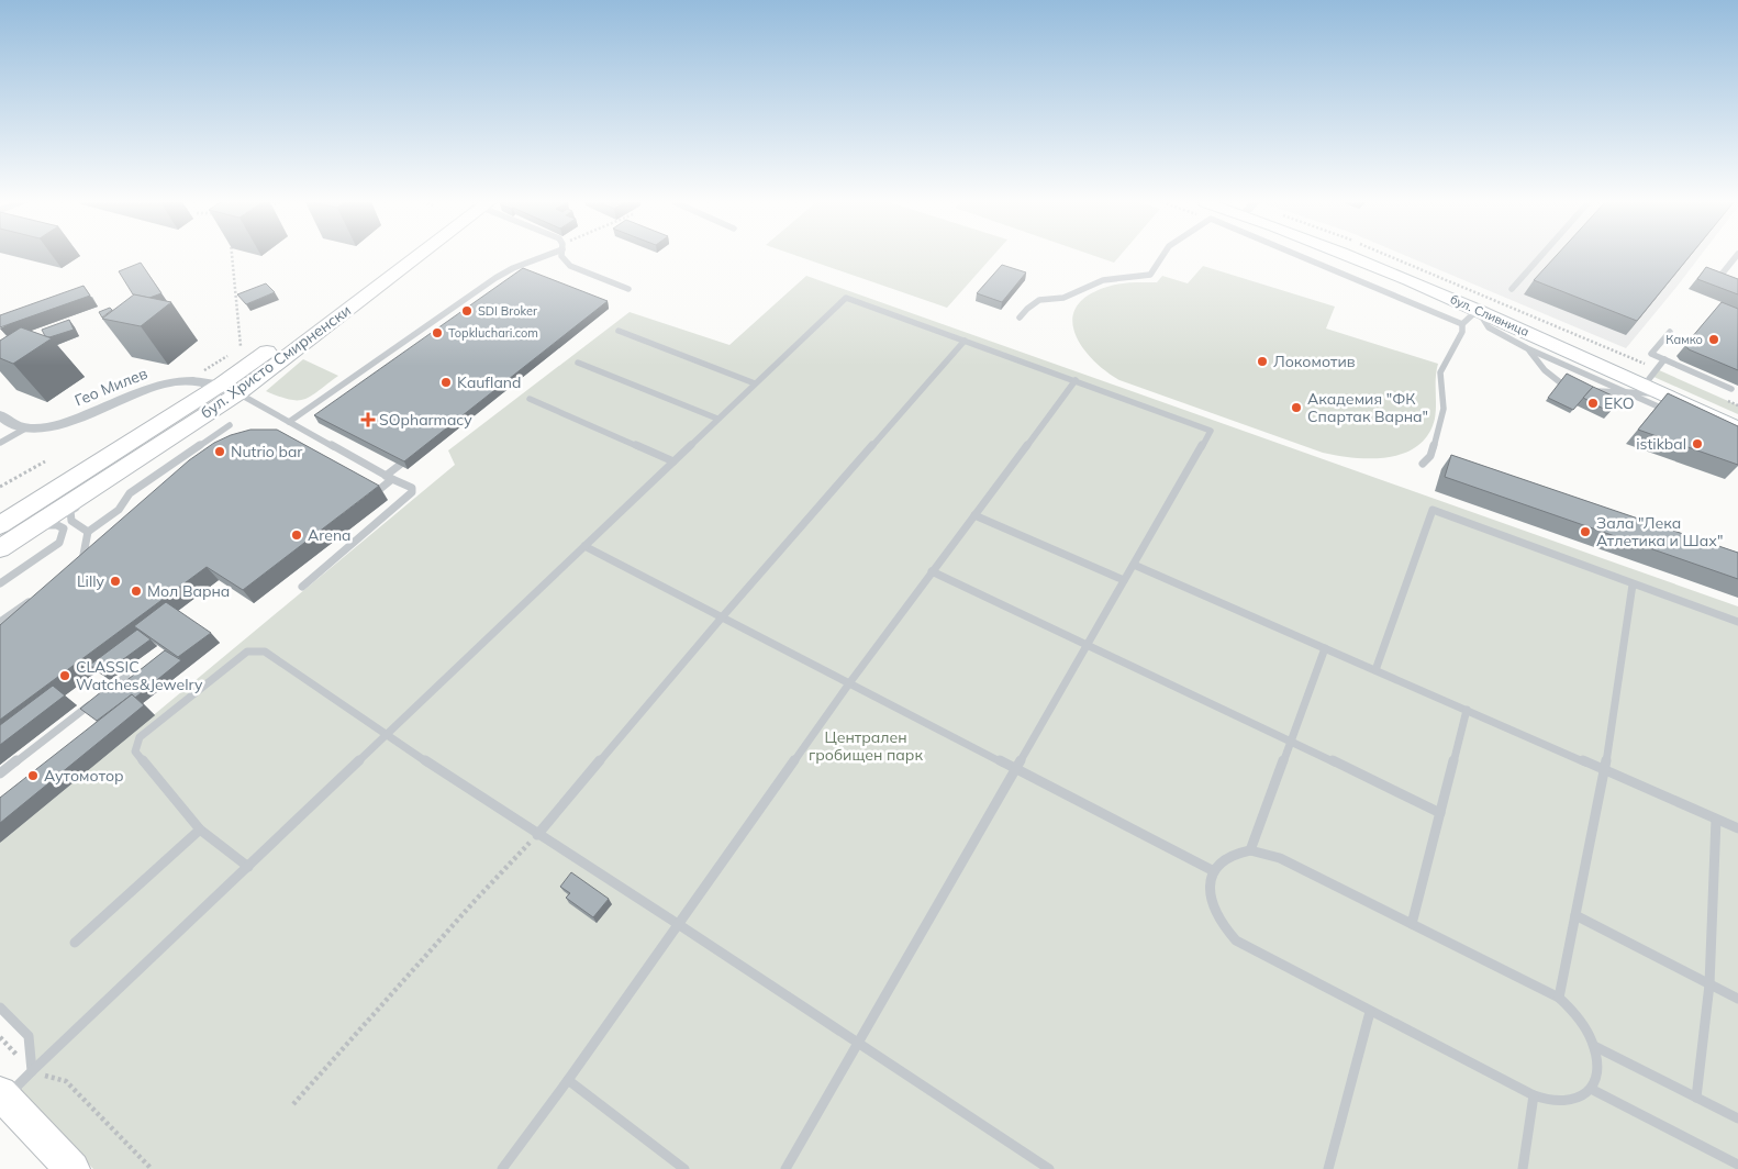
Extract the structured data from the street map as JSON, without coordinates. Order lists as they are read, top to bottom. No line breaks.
{"streets":{"main road":["бул. Сливница","бул. Христо Смирненски"],"street":["Гео Милев"]},"crossings":[["бул. Христо Смирненски","Гео Милев"]],"parks":["Централен гробищен парк"],"places":{"other":["SDI Broker","Topkluchari.com","Камко","Локомотив","Kaufland","EKO","Академия \"ФК Спартак Варна\"","istikbal","Nutrio bar","Зала \"Лека Атлетика и Шах\"","Arena","Lilly","Мол Варна","CLASSIC Watches&Jewelry","Аутомотор"],"health":["SOpharmacy"]}}
